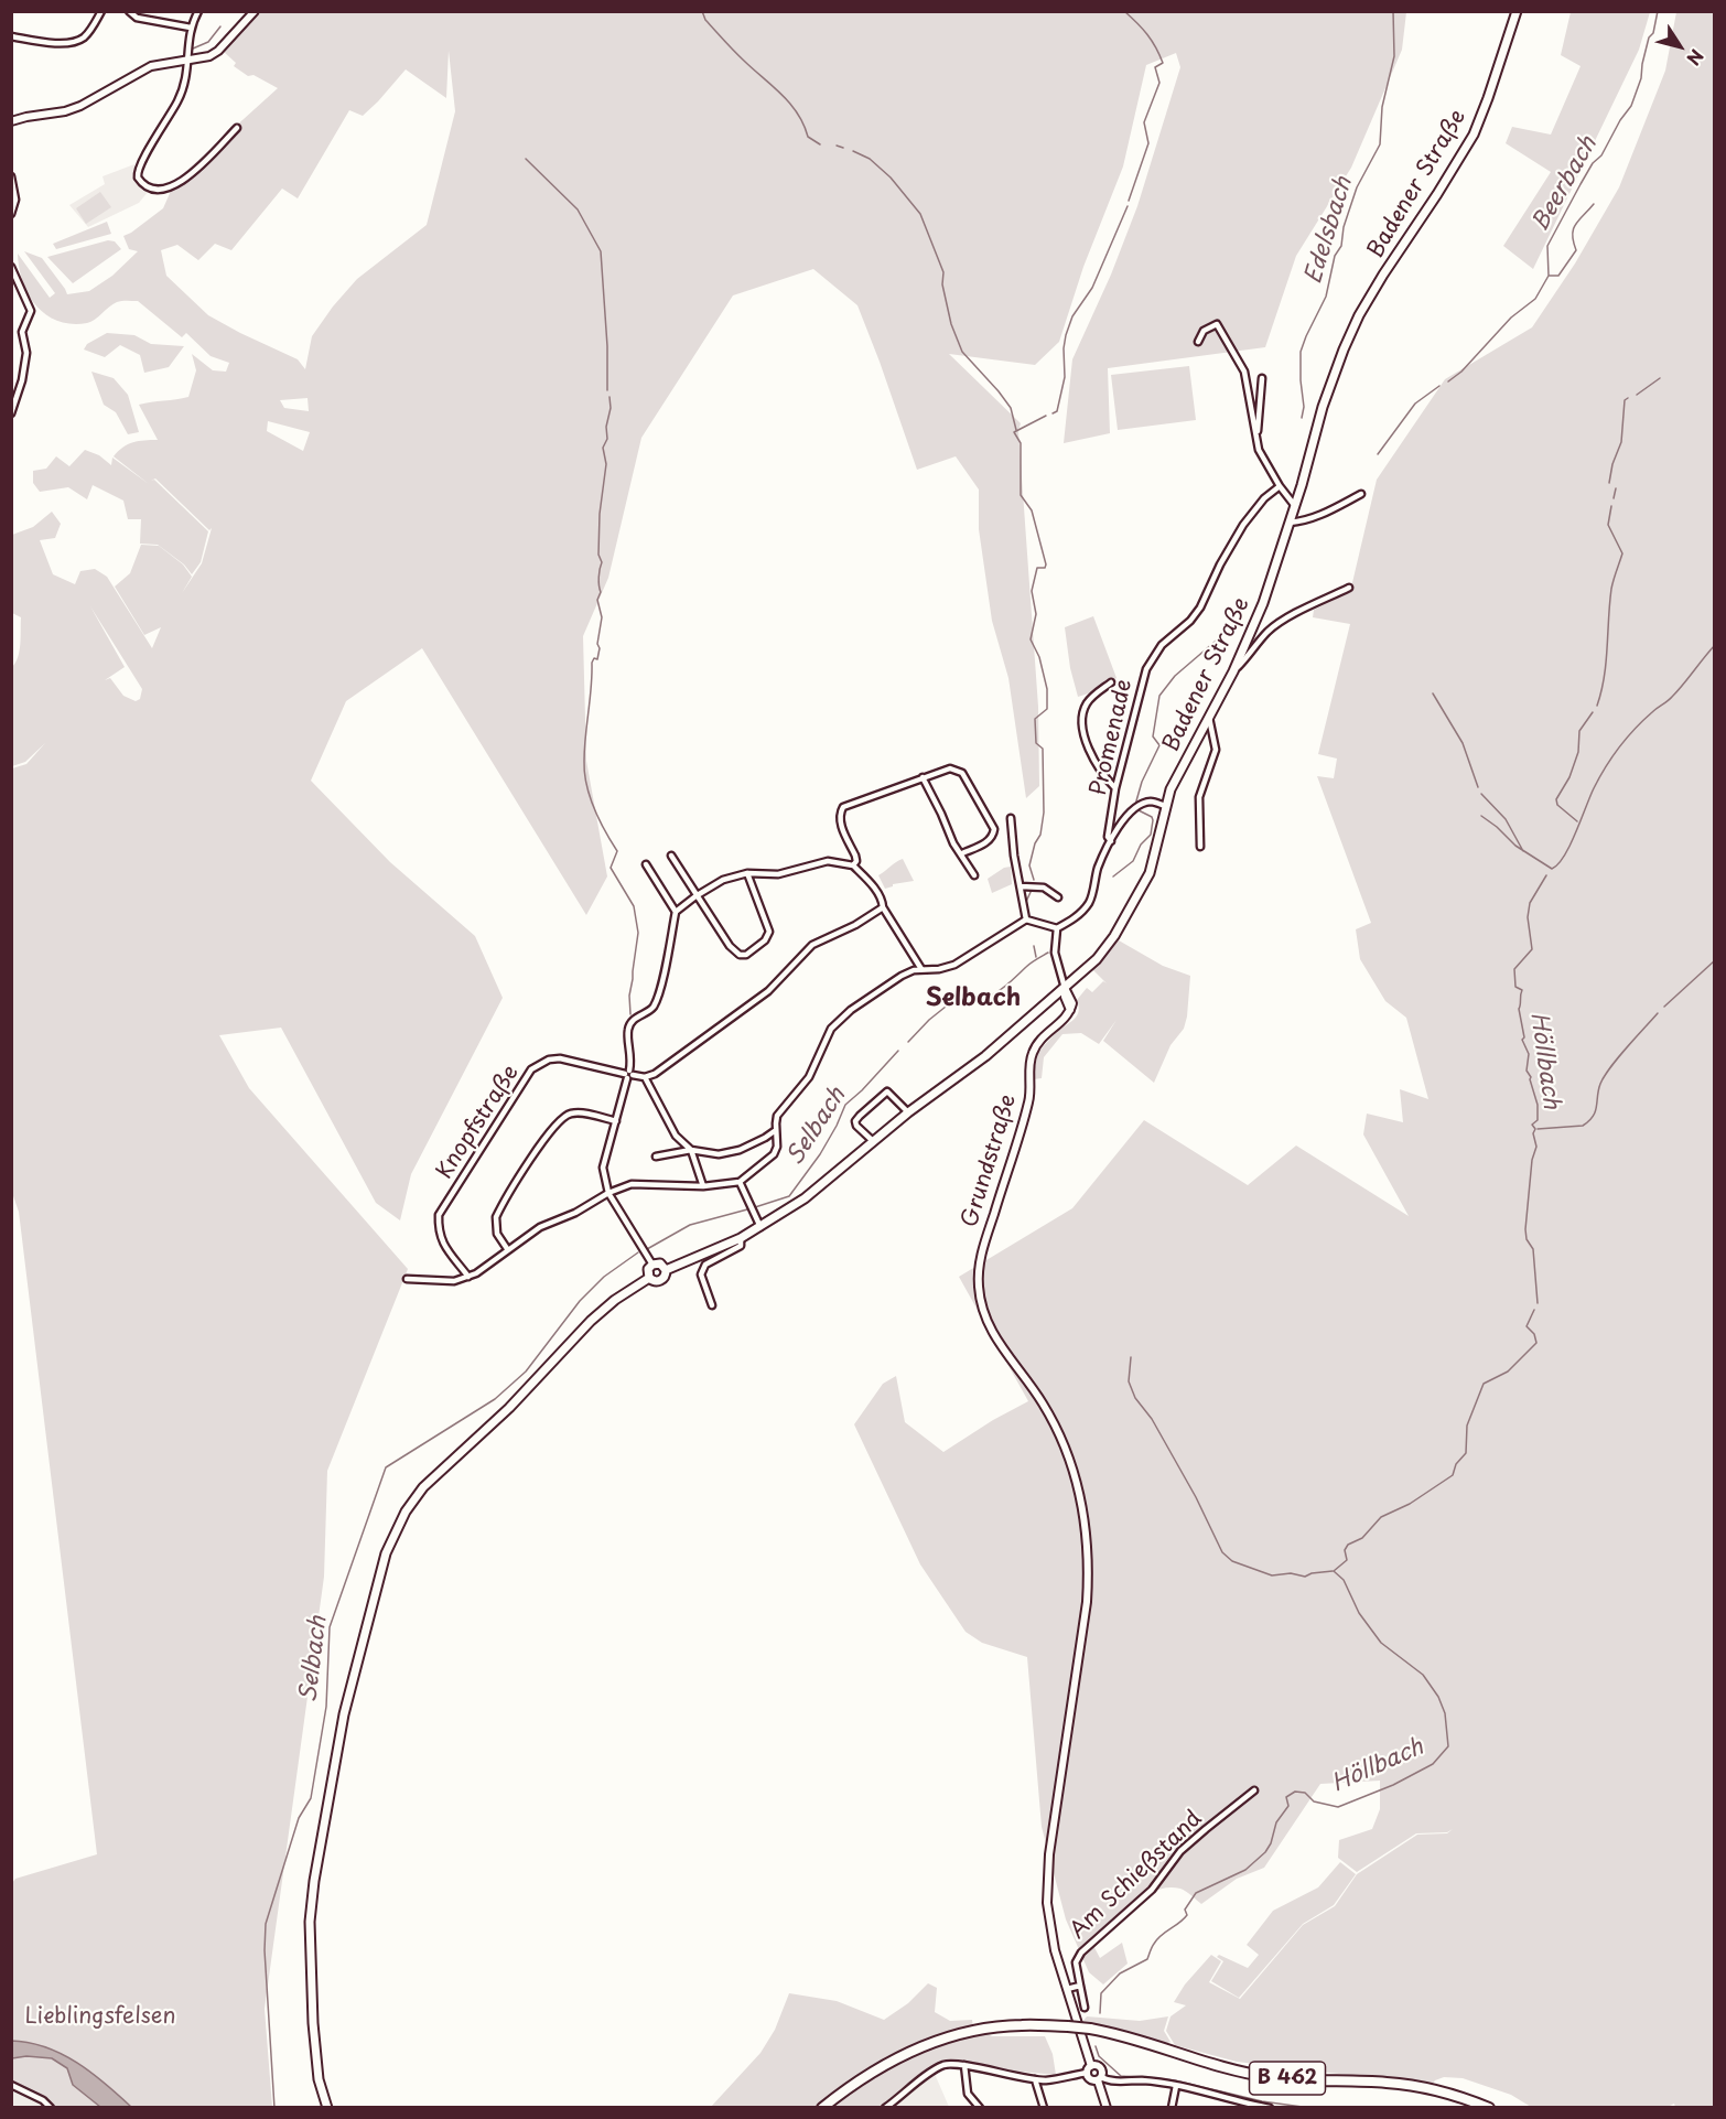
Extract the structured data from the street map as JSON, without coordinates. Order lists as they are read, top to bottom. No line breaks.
{"streets":{"main road":["Badener Straße","B 462"],"street":["Promenade","Knopfstraße","Grundstraße","Am Schießstand"]},"crossings":[["Badener Straße","Grundstraße"]],"districts":["Selbach"],"water":["Beerbach","Edelsbach","Höllbach","Selbach"],"parks":["Lieblingsfelsen"],"north":"bottom right"}
